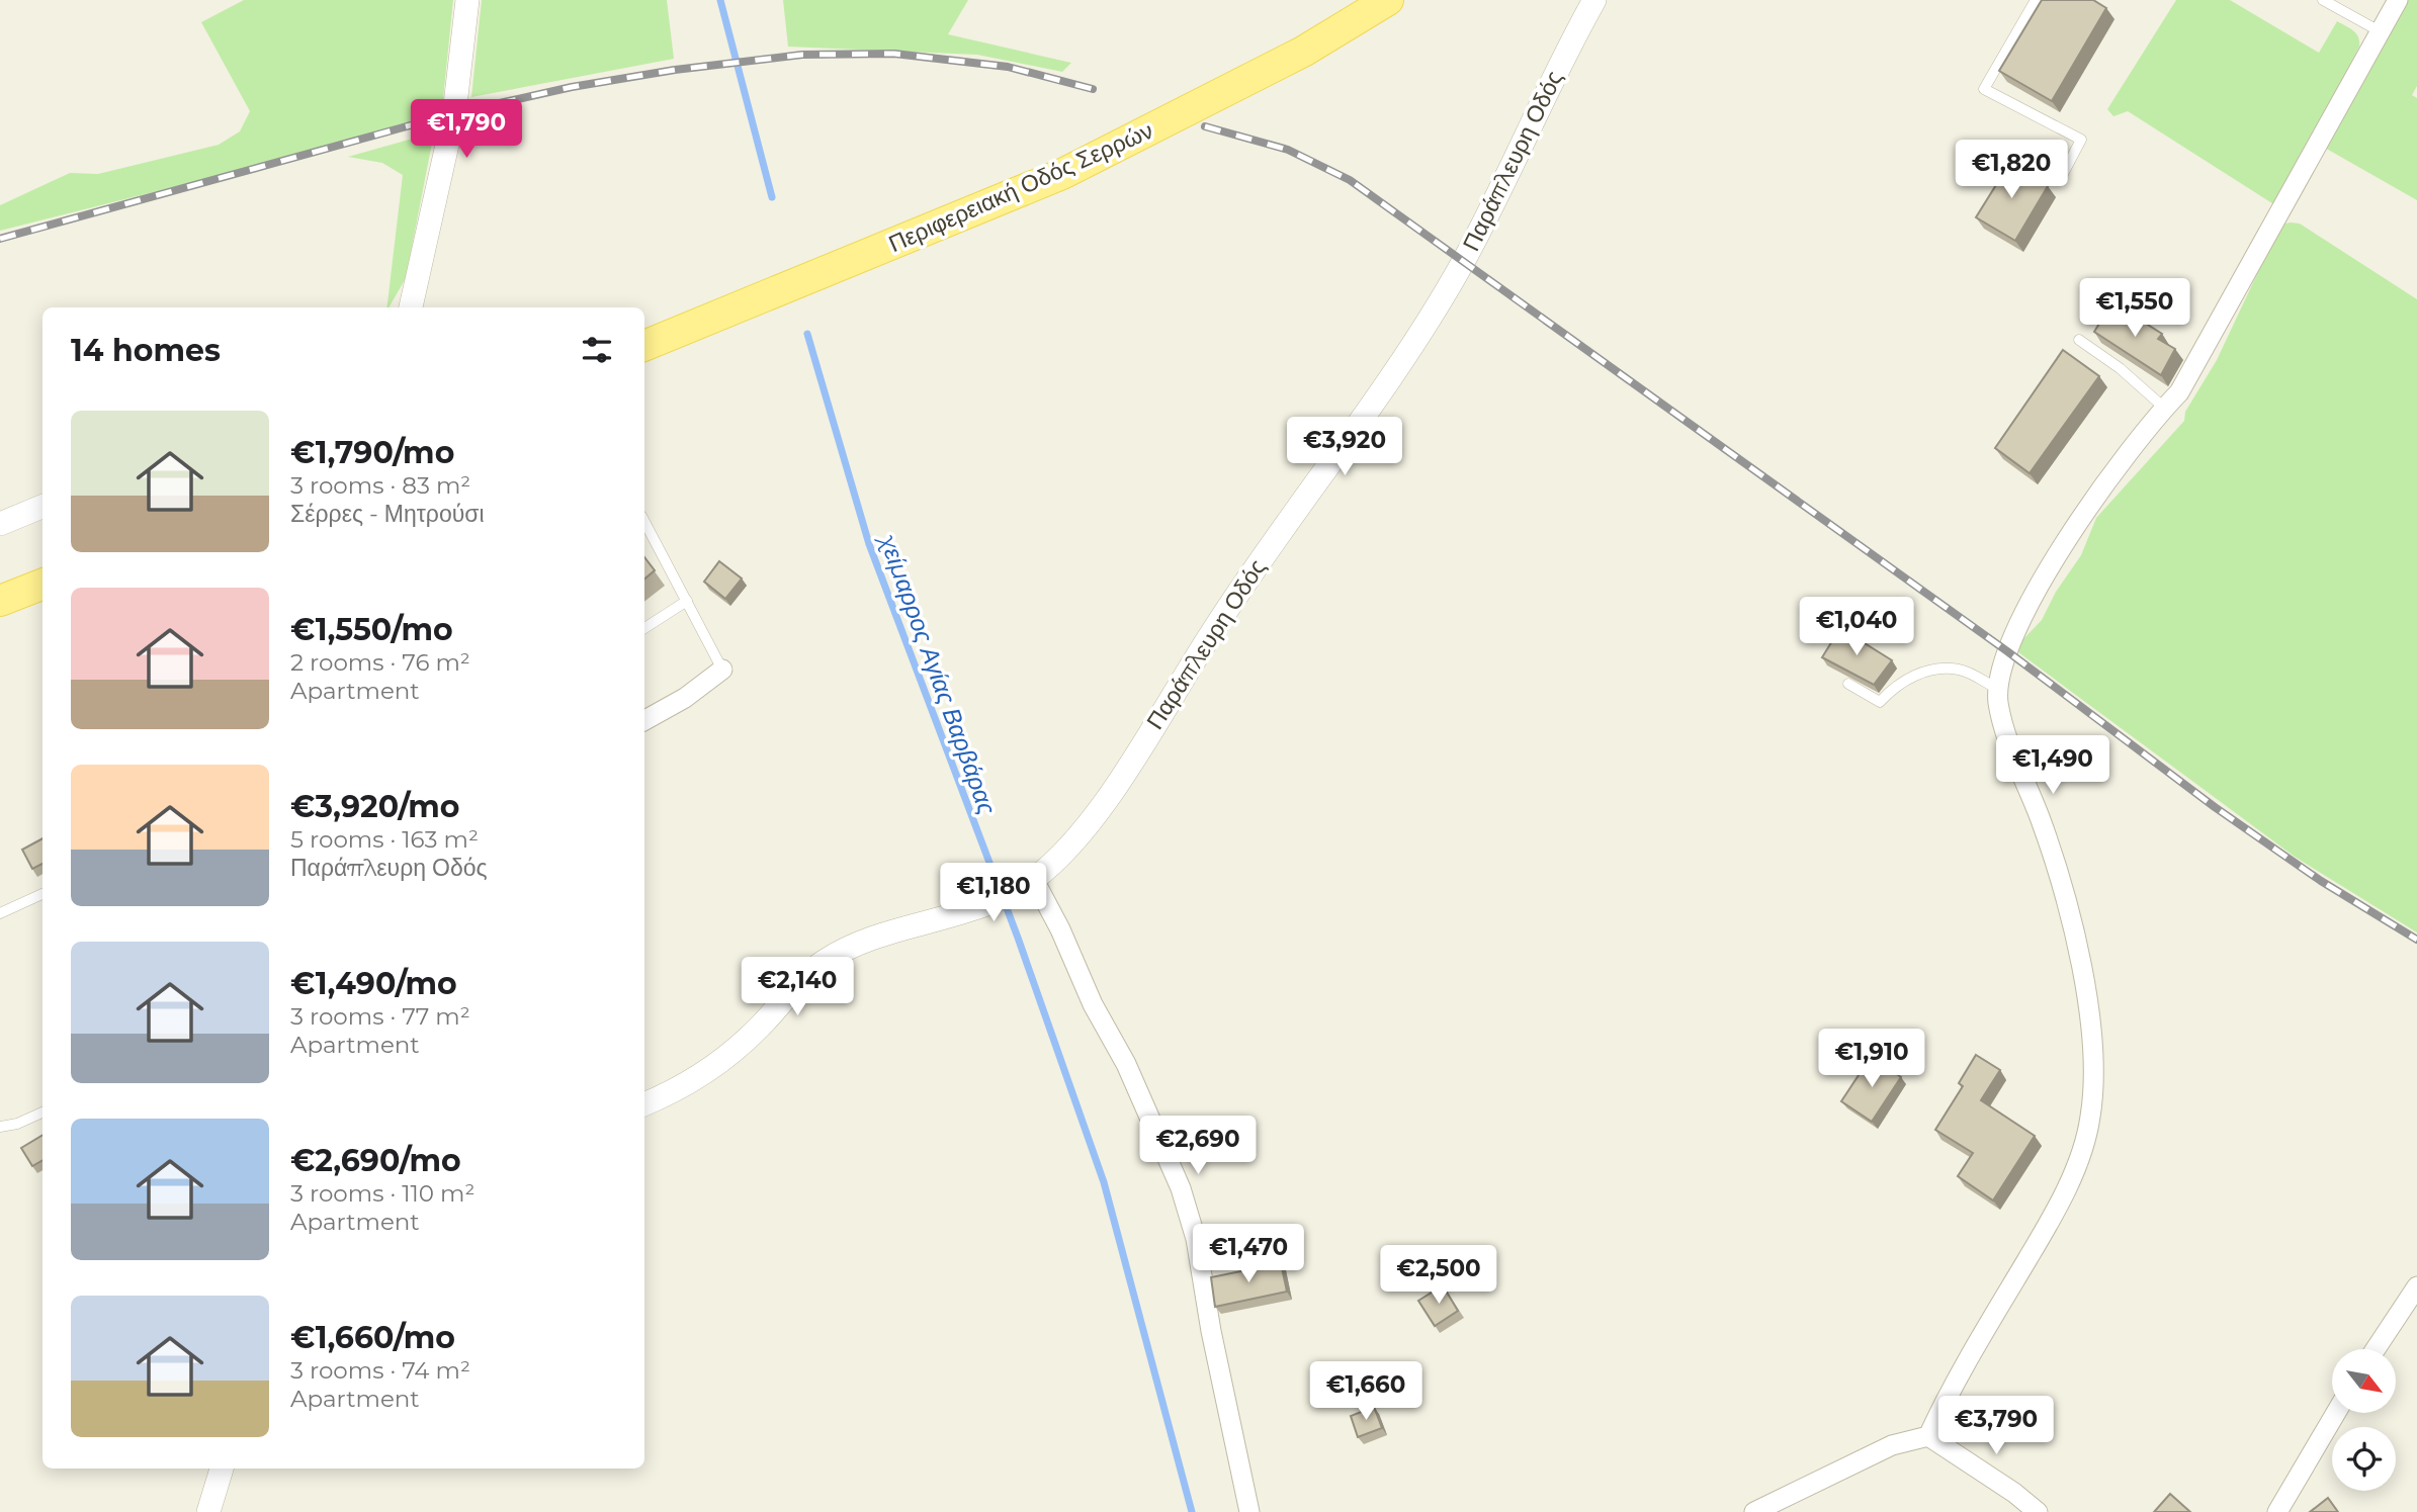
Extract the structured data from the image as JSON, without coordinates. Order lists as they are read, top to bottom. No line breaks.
{"streets":{"main road":["Περιφερειακή Οδός Σερρών"],"street":["Παράπλευρη Οδός"]},"water":["χείμαρρος Αγίας Βαρβάρας"],"north":"bottom right","page":{"price":["€1,790","€1,820","€1,550","€3,920","€1,040","€1,490","€1,180","€2,140","€1,910","€2,690","€1,470","€2,500","€1,660","€3,790"],"heading":"14 homes","list":[{"name":"€1,790/mo","note":"3 rooms · 83 m² · Σέρρες - Μητρούσι"},{"name":"€1,550/mo","note":"2 rooms · 76 m² · Apartment"},{"name":"€3,920/mo","note":"5 rooms · 163 m² · Παράπλευρη Οδός"},{"name":"€1,490/mo","note":"3 rooms · 77 m² · Apartment"},{"name":"€2,690/mo","note":"3 rooms · 110 m² · Apartment"},{"name":"€1,660/mo","note":"3 rooms · 74 m² · Apartment"}]}}
